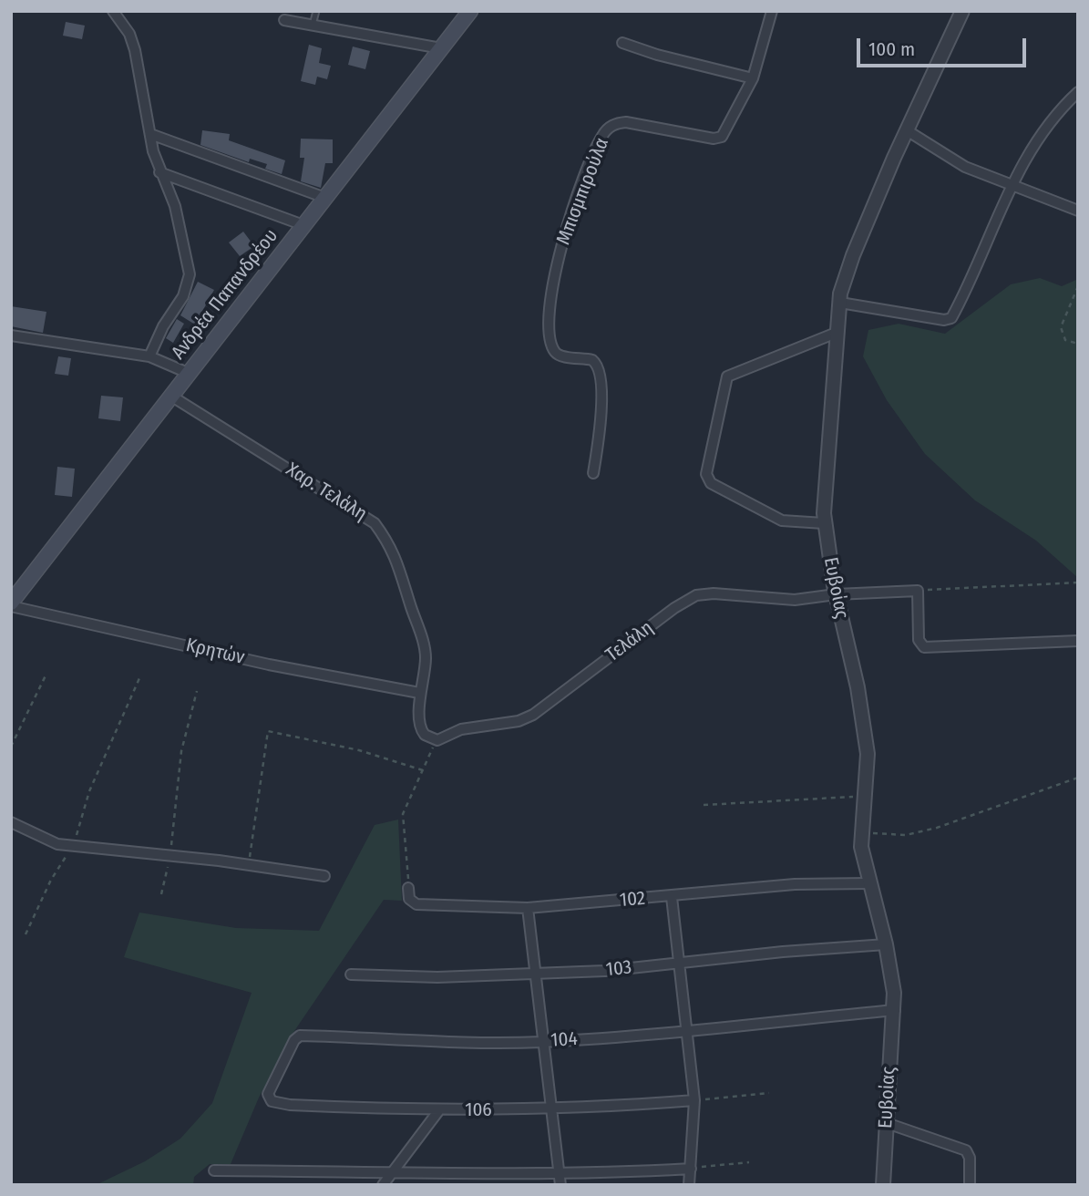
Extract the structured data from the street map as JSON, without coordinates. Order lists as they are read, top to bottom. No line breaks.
{"streets":{"main road":["Ανδρέα Παπανδρέου"],"street":["Μπισμπιρούλα","Χαρ. Τελάλη","Ευβοίας","Τελάλη","Κρητών","102","103","104","106"]},"crossings":[["Ανδρέα Παπανδρέου","Χαρ. Τελάλη"],["Ανδρέα Παπανδρέου","Κρητών"],["Χαρ. Τελάλη","Τελάλη"],["Χαρ. Τελάλη","Κρητών"],["Ευβοίας","Τελάλη"],["Ευβοίας","102"],["Ευβοίας","103"],["Ευβοίας","104"],["104","106"]],"scale_bar":"100 m"}
